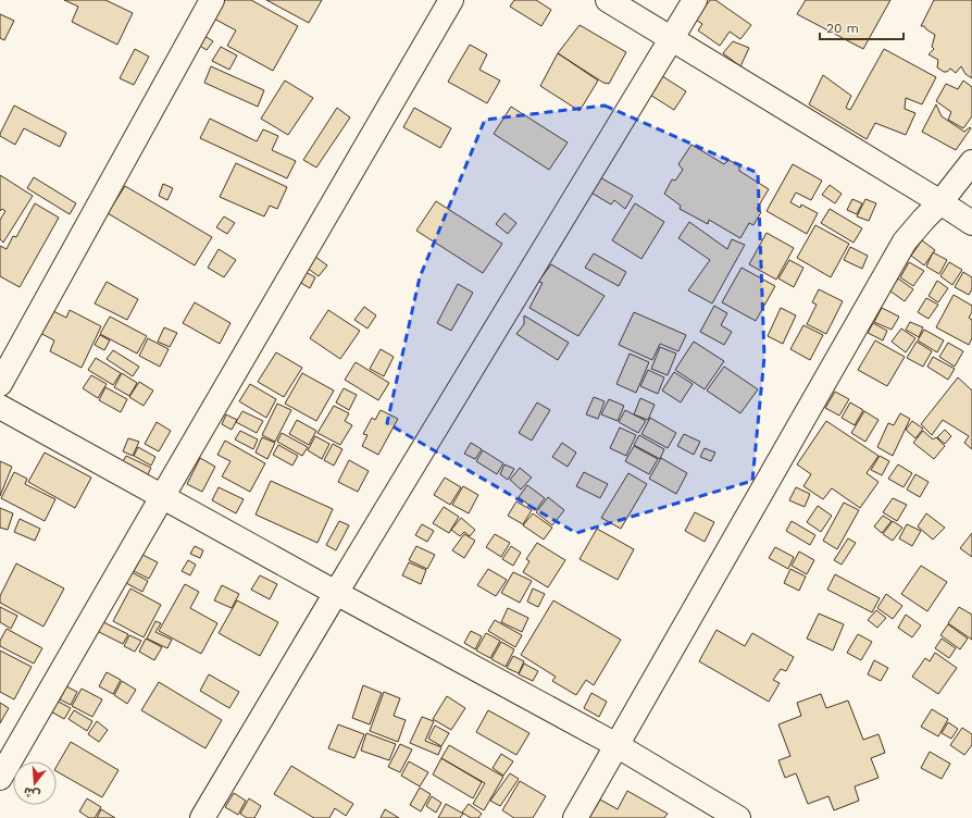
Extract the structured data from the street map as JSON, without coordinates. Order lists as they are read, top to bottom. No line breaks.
{"scale_bar":"20 m","north":"bottom"}
